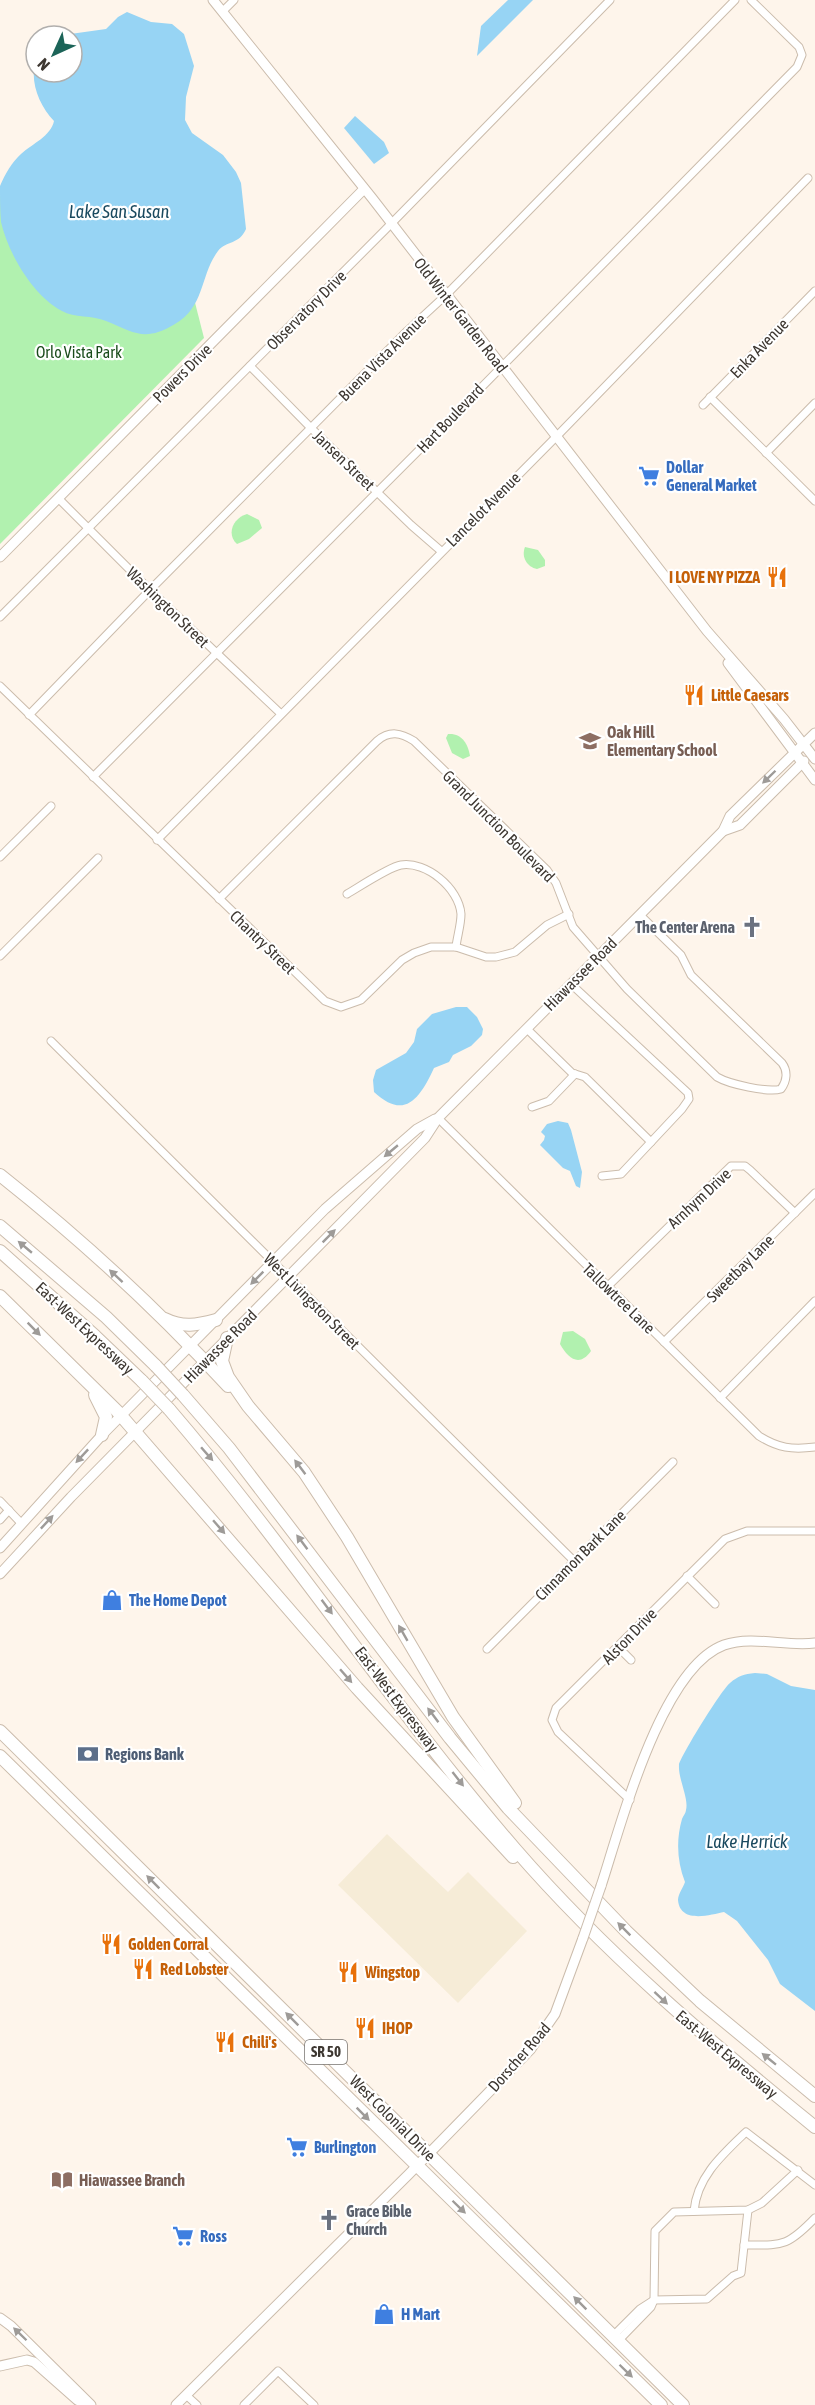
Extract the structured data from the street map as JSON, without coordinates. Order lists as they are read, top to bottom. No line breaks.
{"streets":{"highway":["East-West Expressway","SR 50","West Colonial Drive"],"main road":["Old Winter Garden Road","Powers Drive","Hiawassee Road","Dorscher Road"],"street":["Observatory Drive","Enka Avenue","Buena Vista Avenue","Hart Boulevard","Jansen Street","Lancelot Avenue","Washington Street","Grand Junction Boulevard","Chantry Street","Arnhym Drive","Sweetbay Lane","Tallowtree Lane","West Livingston Street","Cinnamon Bark Lane","Alston Drive"]},"crossings":[["Observatory Drive","Old Winter Garden Road"],["Observatory Drive","Jansen Street"],["Observatory Drive","Washington Street"],["Old Winter Garden Road","Buena Vista Avenue"],["Old Winter Garden Road","Powers Drive"],["Old Winter Garden Road","Hart Boulevard"],["Old Winter Garden Road","Lancelot Avenue"],["Old Winter Garden Road","Hiawassee Road"],["Buena Vista Avenue","Jansen Street"],["Buena Vista Avenue","Washington Street"],["Buena Vista Avenue","Chantry Street"],["Powers Drive","Washington Street"],["Hart Boulevard","Jansen Street"],["Hart Boulevard","Washington Street"],["Hart Boulevard","Chantry Street"],["Jansen Street","Lancelot Avenue"],["Lancelot Avenue","Washington Street"],["Lancelot Avenue","Chantry Street"],["Grand Junction Boulevard","Chantry Street"],["Grand Junction Boulevard","Hiawassee Road"],["Hiawassee Road","Tallowtree Lane"],["Hiawassee Road","West Livingston Street"],["Arnhym Drive","Sweetbay Lane"],["Arnhym Drive","Tallowtree Lane"],["Sweetbay Lane","Tallowtree Lane"],["West Livingston Street","Cinnamon Bark Lane"],["Alston Drive","Dorscher Road"],["Dorscher Road","West Colonial Drive"]],"water":["Lake San Susan","Lake Herrick"],"parks":["Orlo Vista Park"],"places":{"supermarket":["Dollar General Market","Burlington","Ross"],"restaurant":["I LOVE NY PIZZA","Little Caesars","Golden Corral","Red Lobster","Wingstop","IHOP","Chili's"],"school or university":["Oak Hill Elementary School"],"church":["The Center Arena","Grace Bible Church"],"shop":["The Home Depot","H Mart"],"bank":["Regions Bank"],"library":["Hiawassee Branch"]},"north":"bottom left"}
